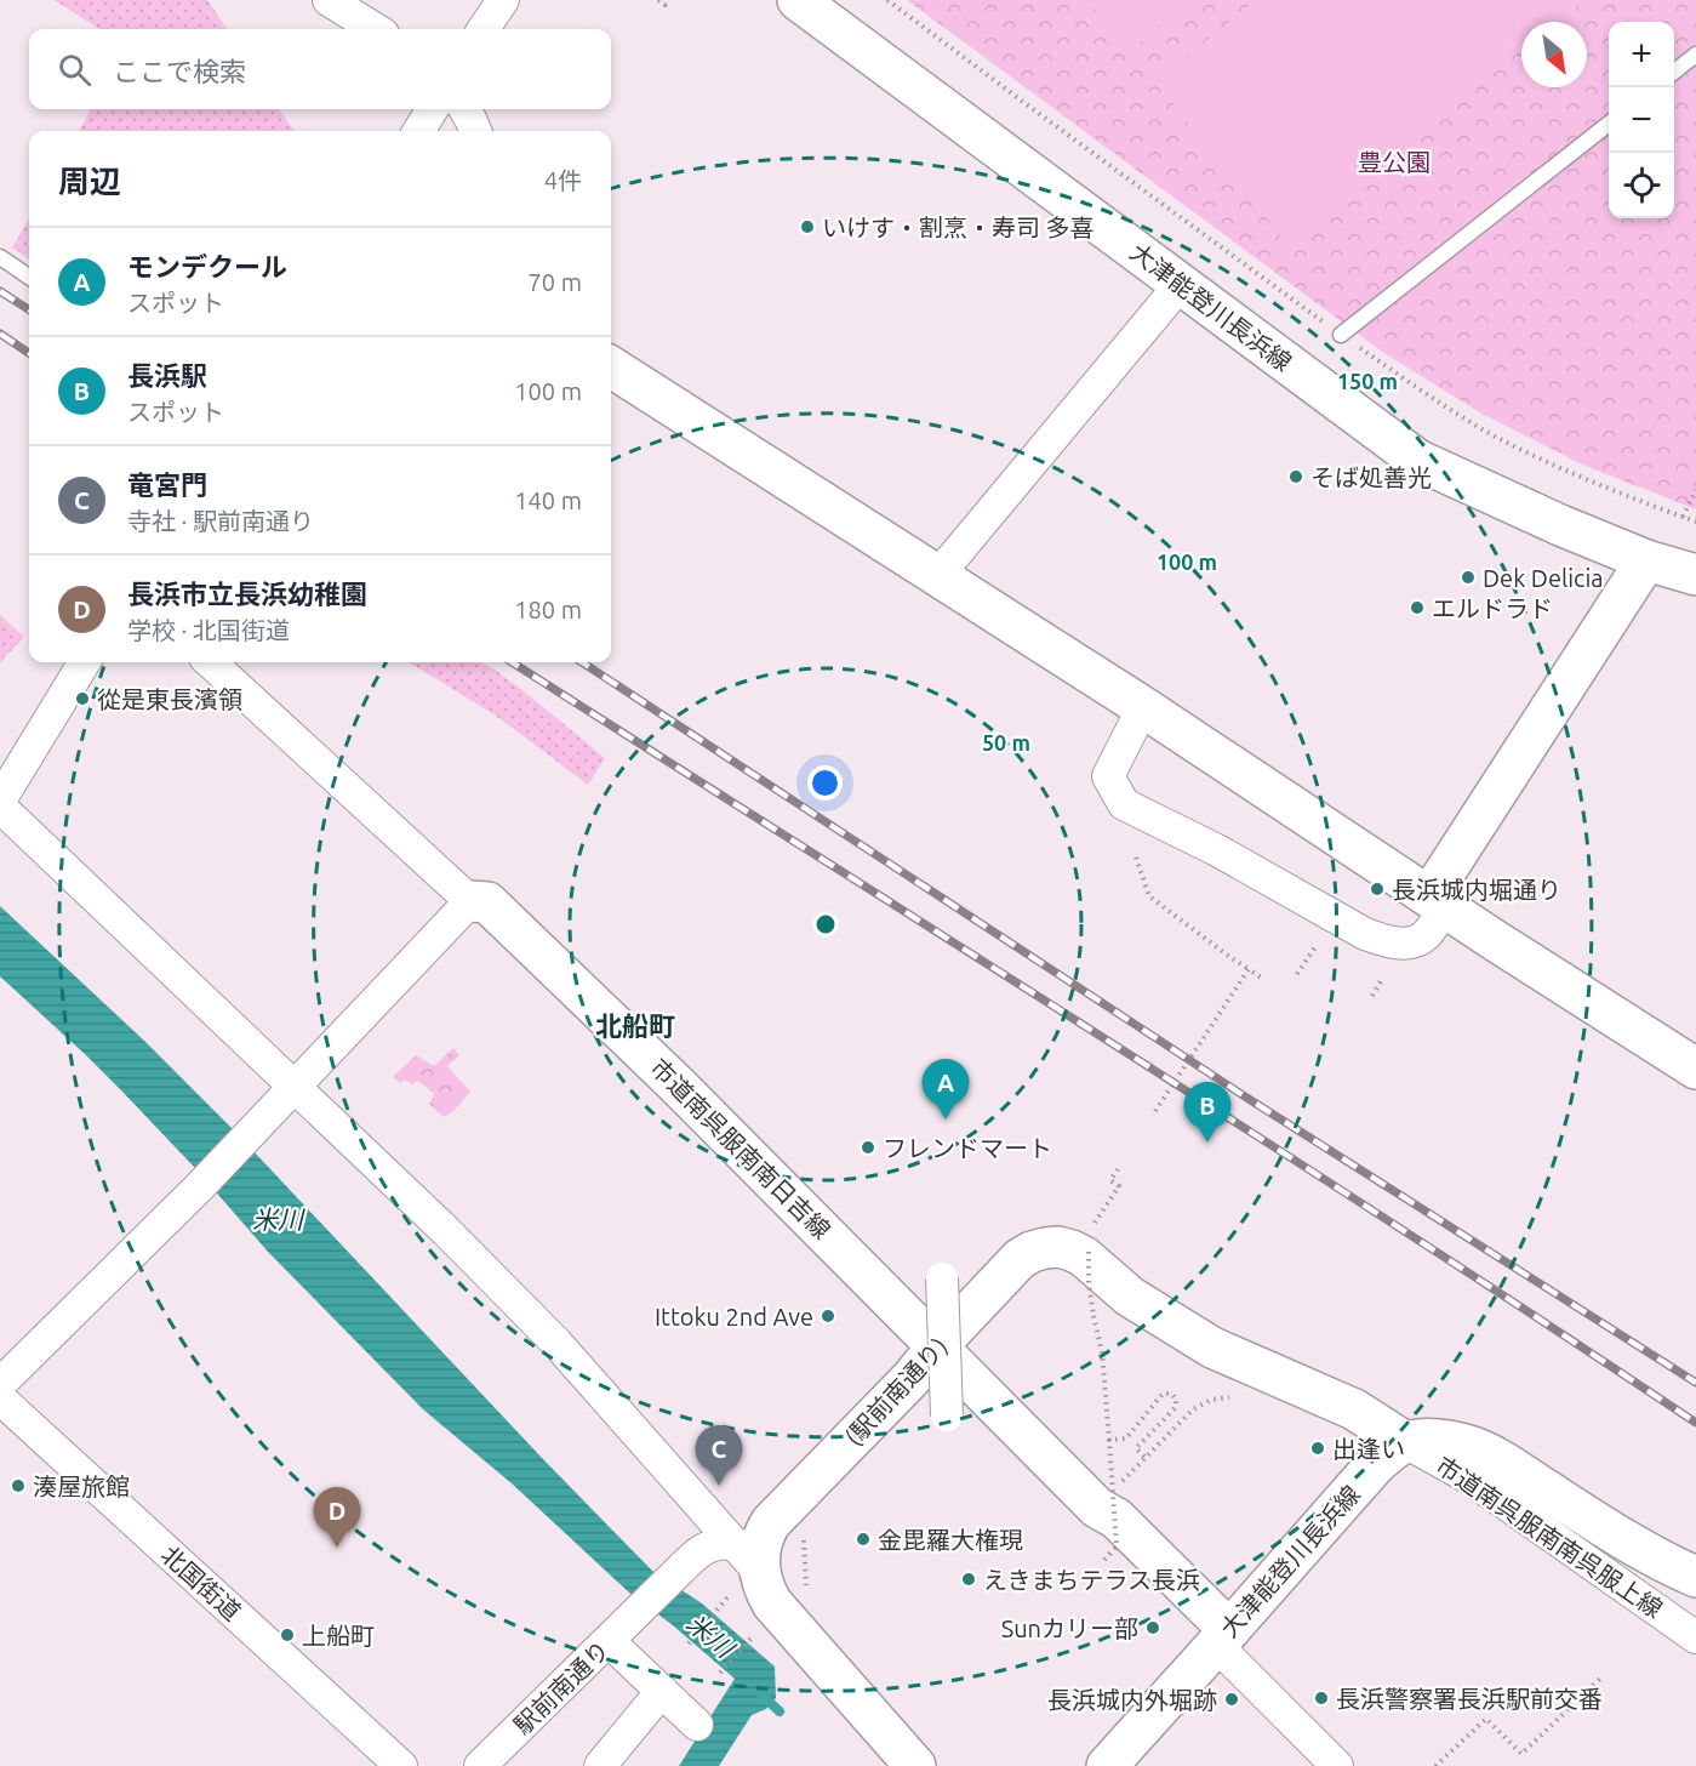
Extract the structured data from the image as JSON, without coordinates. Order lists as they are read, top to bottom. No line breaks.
{"streets":{"street":["大津能登川長浜線","市道南呉服南南日吉線","(駅前南通り)","市道南呉服南南呉服上線","北国街道","駅前南通り"]},"crossings":[["大津能登川長浜線","市道南呉服南南日吉線"],["大津能登川長浜線","市道南呉服南南呉服上線"],["市道南呉服南南日吉線","(駅前南通り)"],["(駅前南通り)","市道南呉服南南呉服上線"],["(駅前南通り)","駅前南通り"]],"districts":["北船町"],"water":["米川"],"parks":["豊公園"],"places":["いけす・割烹・寿司 多喜","そば処善光","Dek Delicia","エルドラド","從是東長濱領","長浜城内堀通り","フレンドマート","Ittoku 2nd Ave","出逢い","湊屋旅館","金毘羅大権現","えきまちテラス長浜","Sunカリー部","上船町","長浜警察署長浜駅前交番","長浜城内外堀跡"],"north":"bottom right","page":{"map_buttons":["+","−"],"search":"ここで検索","heading":["周辺","4件"],"list":[{"mark":"A","name":"モンデクール","note":"スポット","value":"70 m"},{"mark":"B","name":"長浜駅","note":"スポット","value":"100 m"},{"mark":"C","name":"竜宮門","note":"寺社 · 駅前南通り","value":"140 m"},{"mark":"D","name":"長浜市立長浜幼稚園","note":"学校 · 北国街道","value":"180 m"}],"pins":["A","B","C","D"]},"rings":["150 m","100 m","50 m"]}
